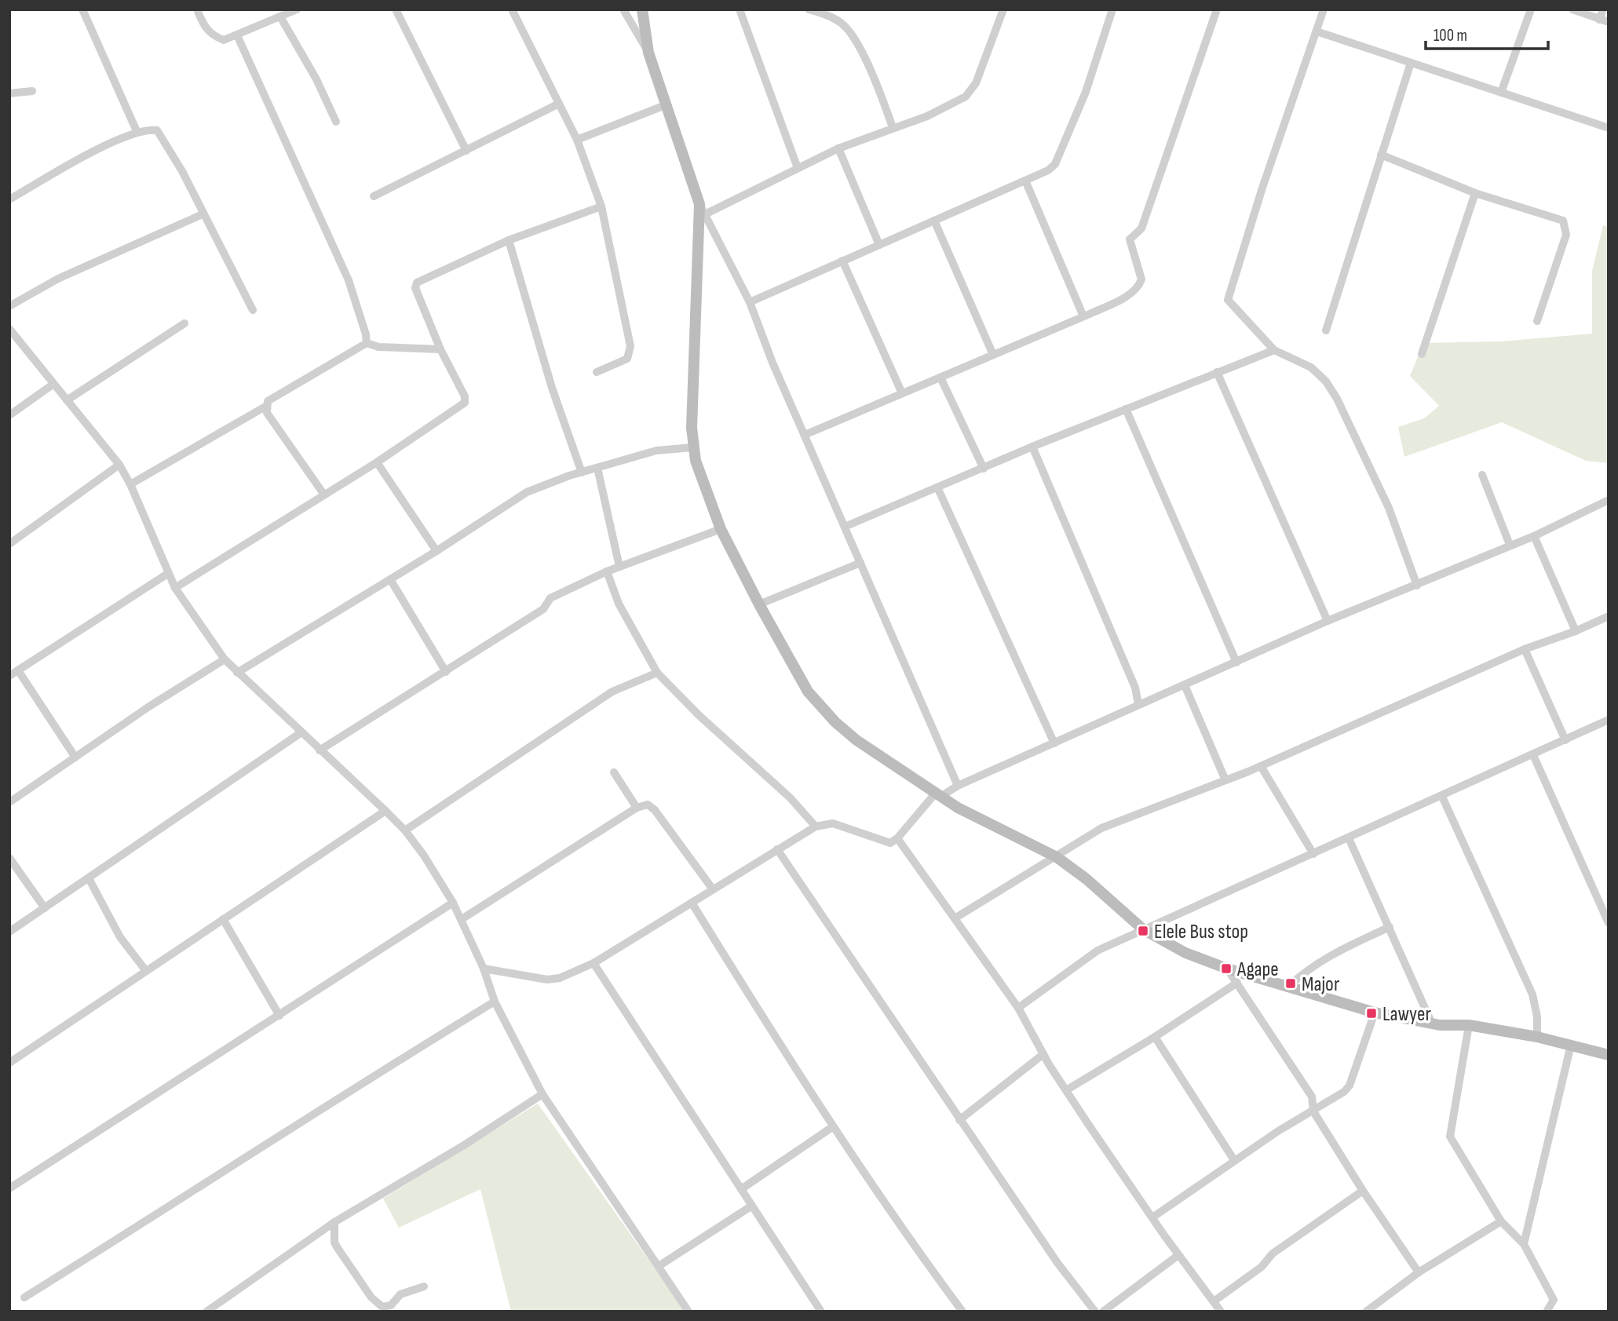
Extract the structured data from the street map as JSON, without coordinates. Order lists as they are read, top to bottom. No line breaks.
{"places":{"transit":["Elele Bus stop","Agape","Major","Lawyer"]},"scale_bar":"100 m"}
